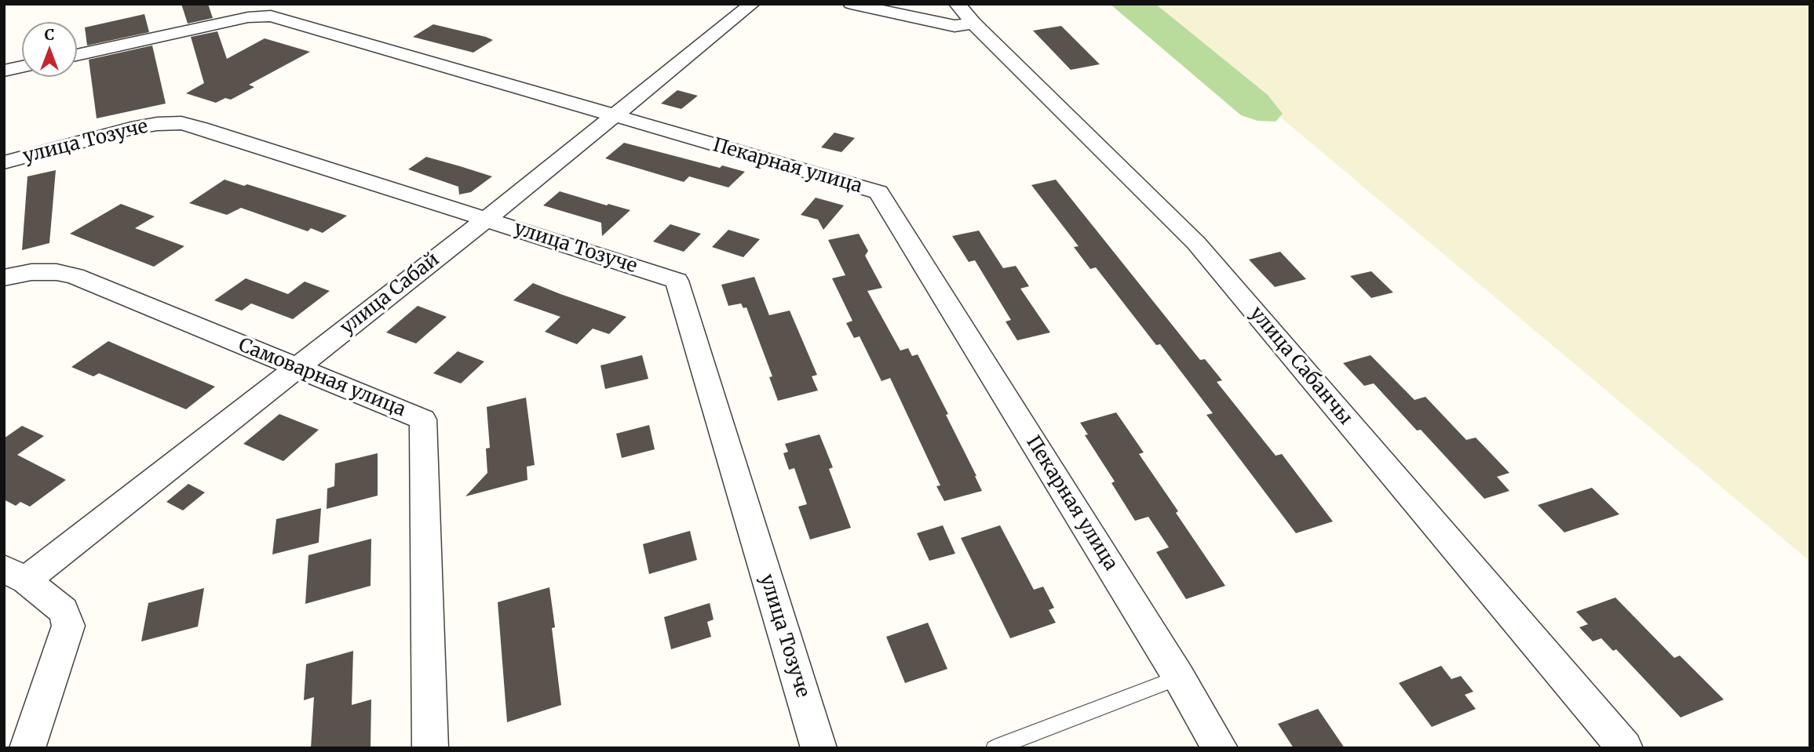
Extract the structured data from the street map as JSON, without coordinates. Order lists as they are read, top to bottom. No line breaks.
{"streets":{"street":["улица Тозуче","Пекарная улица","улица Сабай","улица Сабанчы","Самоварная улица"]},"crossings":[["улица Тозуче","улица Сабай"],["Пекарная улица","улица Сабай"],["улица Сабай","Самоварная улица"]],"north":"top"}
